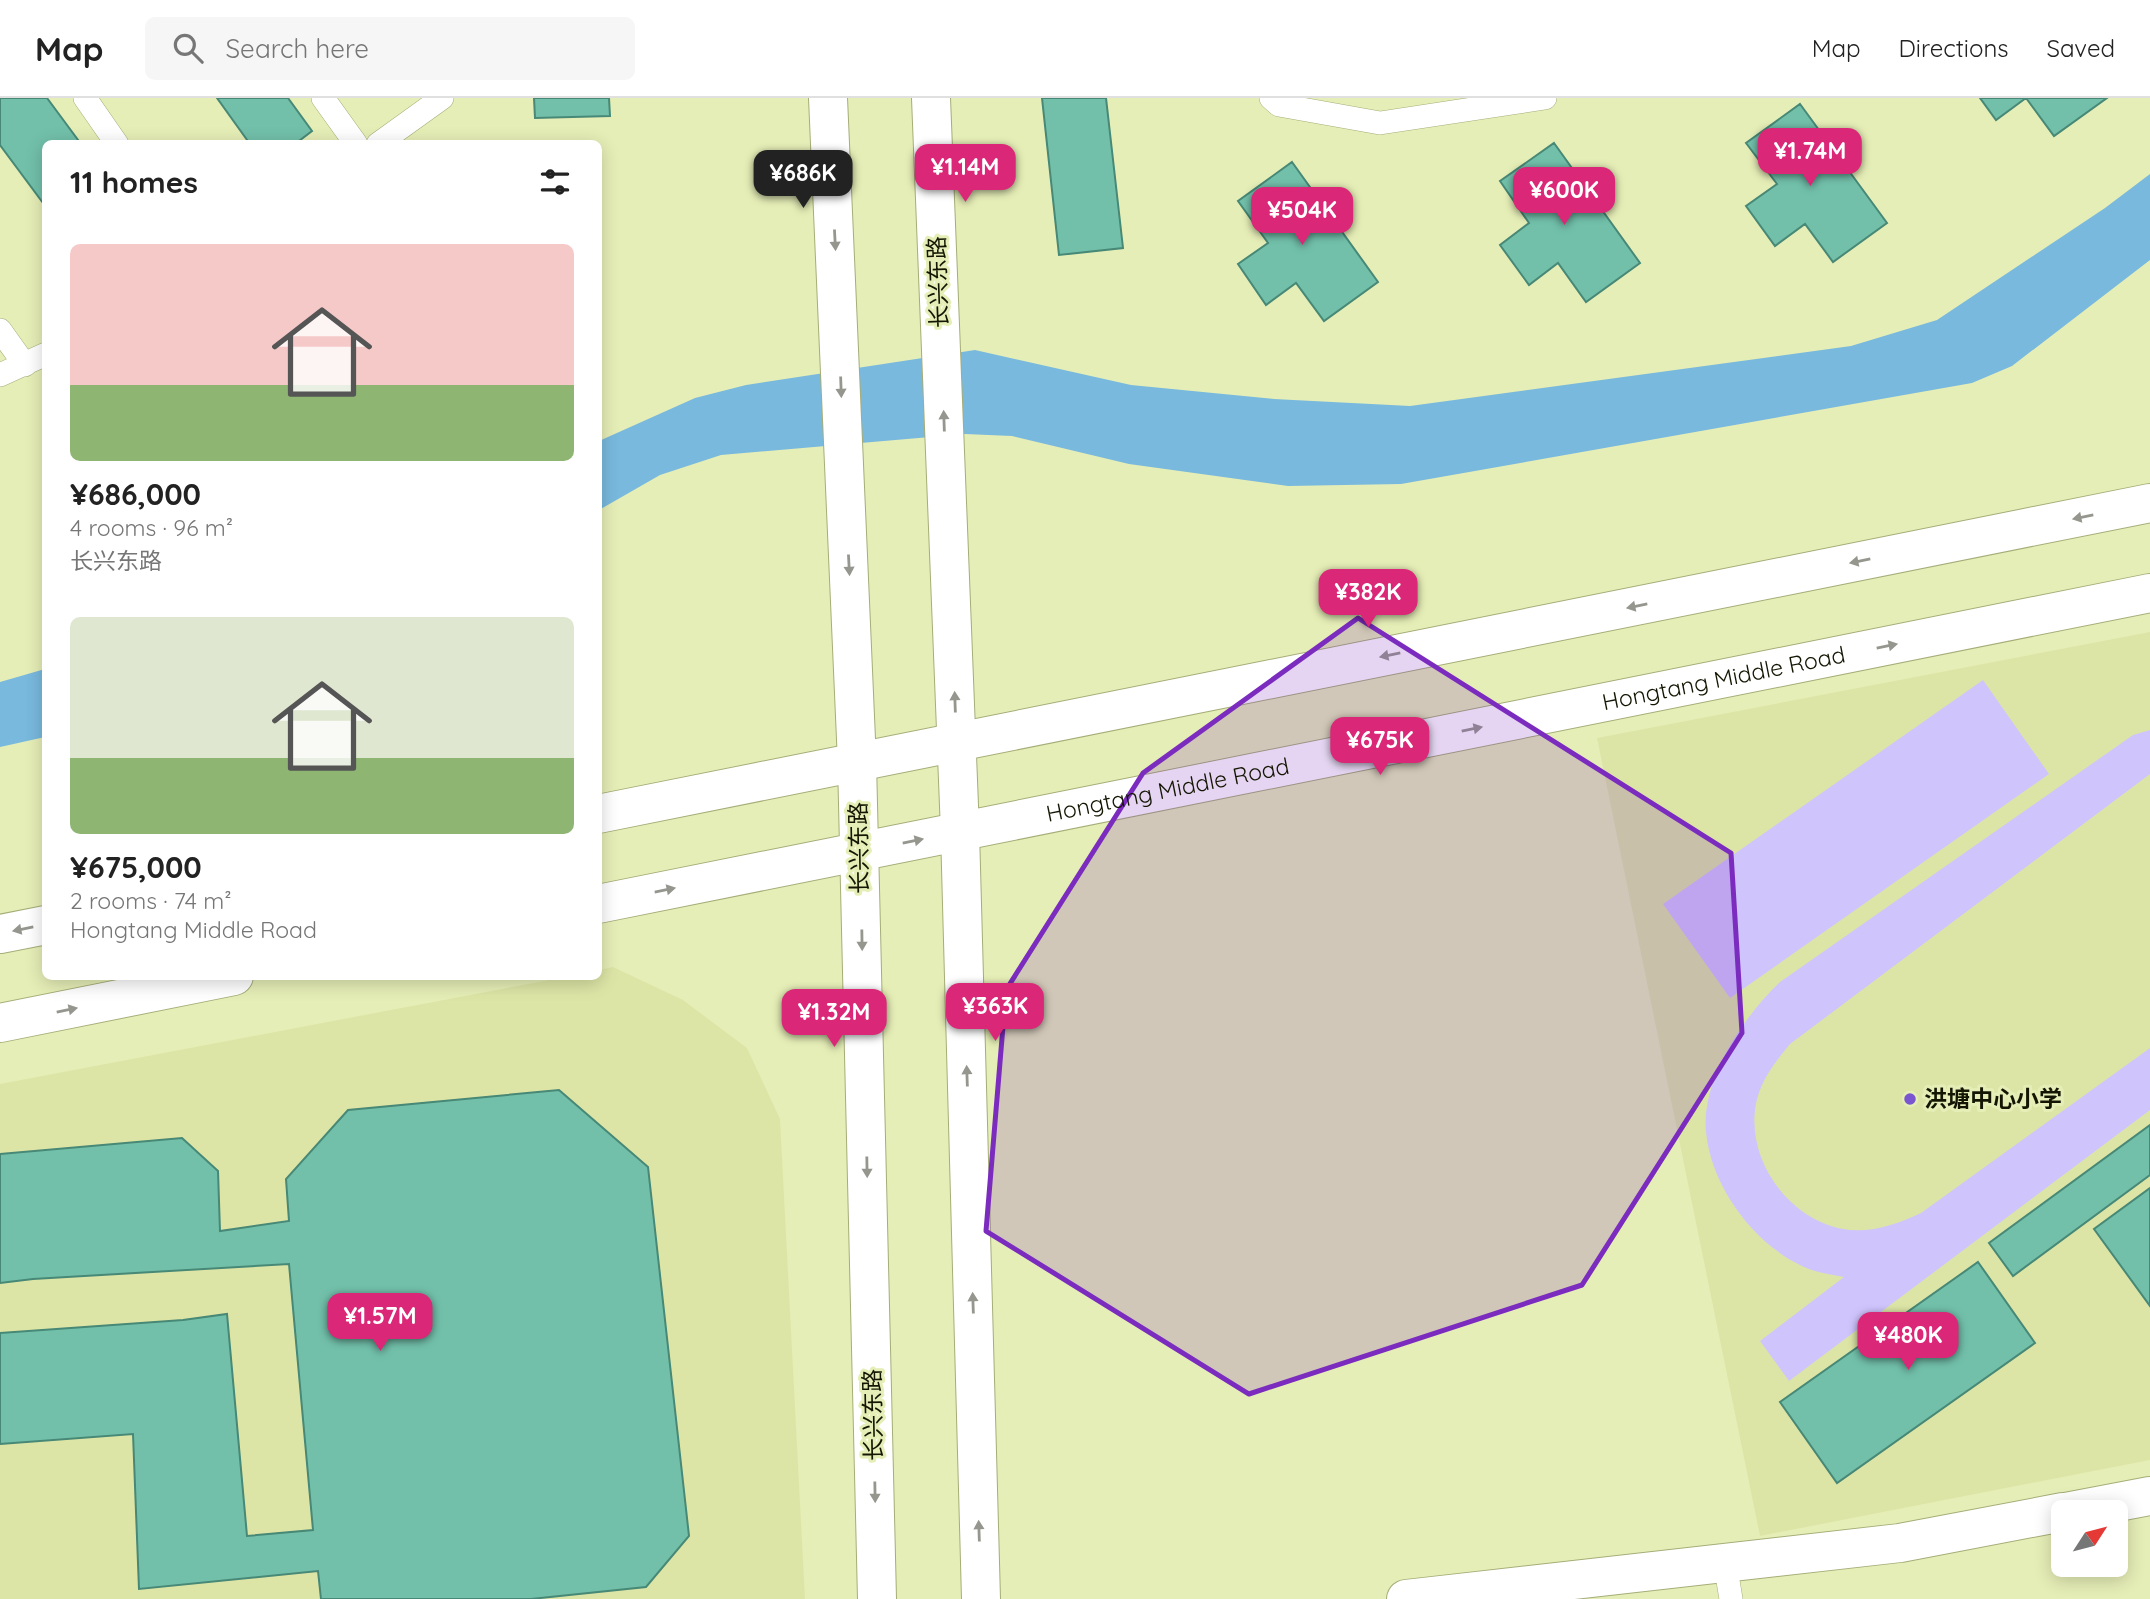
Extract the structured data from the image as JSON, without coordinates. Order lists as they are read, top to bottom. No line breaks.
{"streets":{"main road":["长兴东路","Hongtang Middle Road"]},"crossings":[["长兴东路","Hongtang Middle Road"]],"places":["洪塘中心小学"],"north":"top right","page":{"header":"Map","search":"Search here","nav":["Map","Directions","Saved"],"price":["¥1.74M","¥1.14M","¥686K","¥600K","¥504K","¥382K","¥675K","¥363K","¥1.32M","¥1.57M","¥480K"],"heading":"11 homes","list":[{"name":"¥686,000","note":"4 rooms · 96 m² · 长兴东路"},{"name":"¥675,000","note":"2 rooms · 74 m² · Hongtang Middle Road"}]}}
